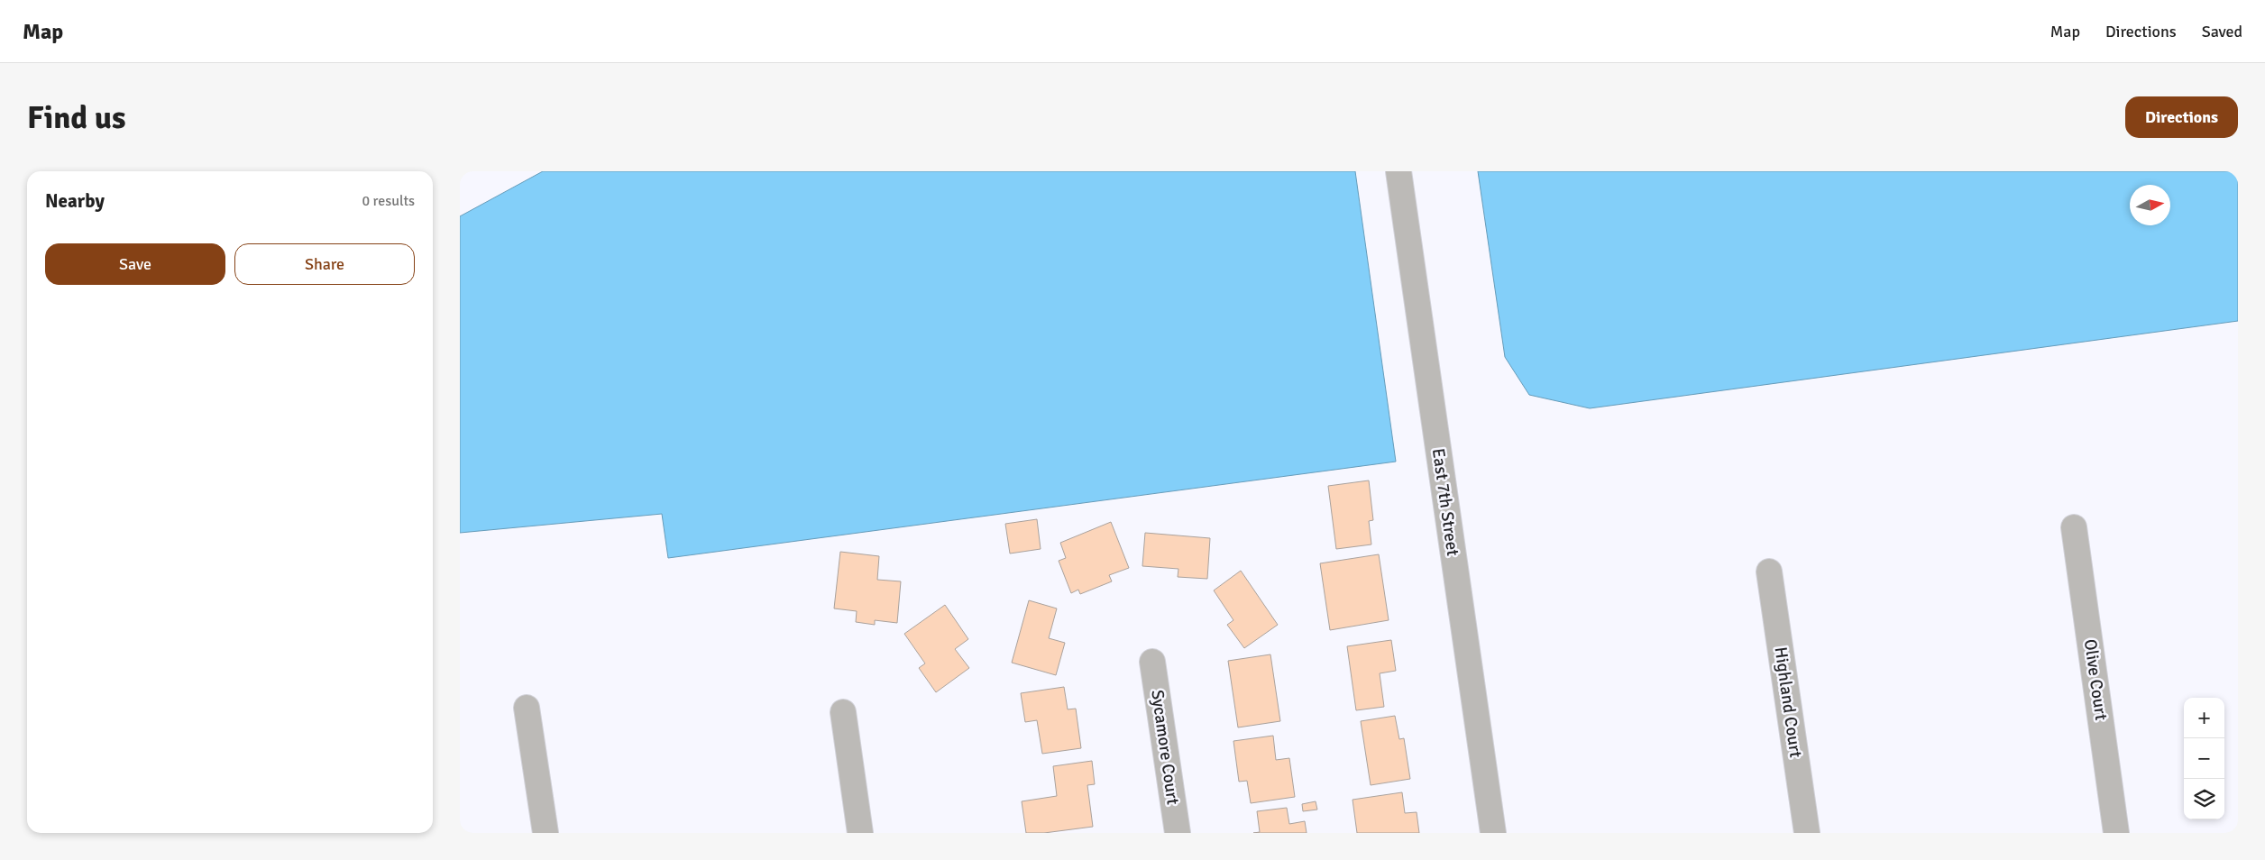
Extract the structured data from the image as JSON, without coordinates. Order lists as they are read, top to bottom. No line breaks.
{"streets":{"street":["East 7th Street","Olive Court","Highland Court","Sycamore Court"]},"north":"right","page":{"header":"Map","nav":["Map","Directions","Saved"],"buttons":["Directions",["Save","Share"]],"title":"Find us","heading":["Nearby","0 results"],"map_buttons":["+","−"]}}
